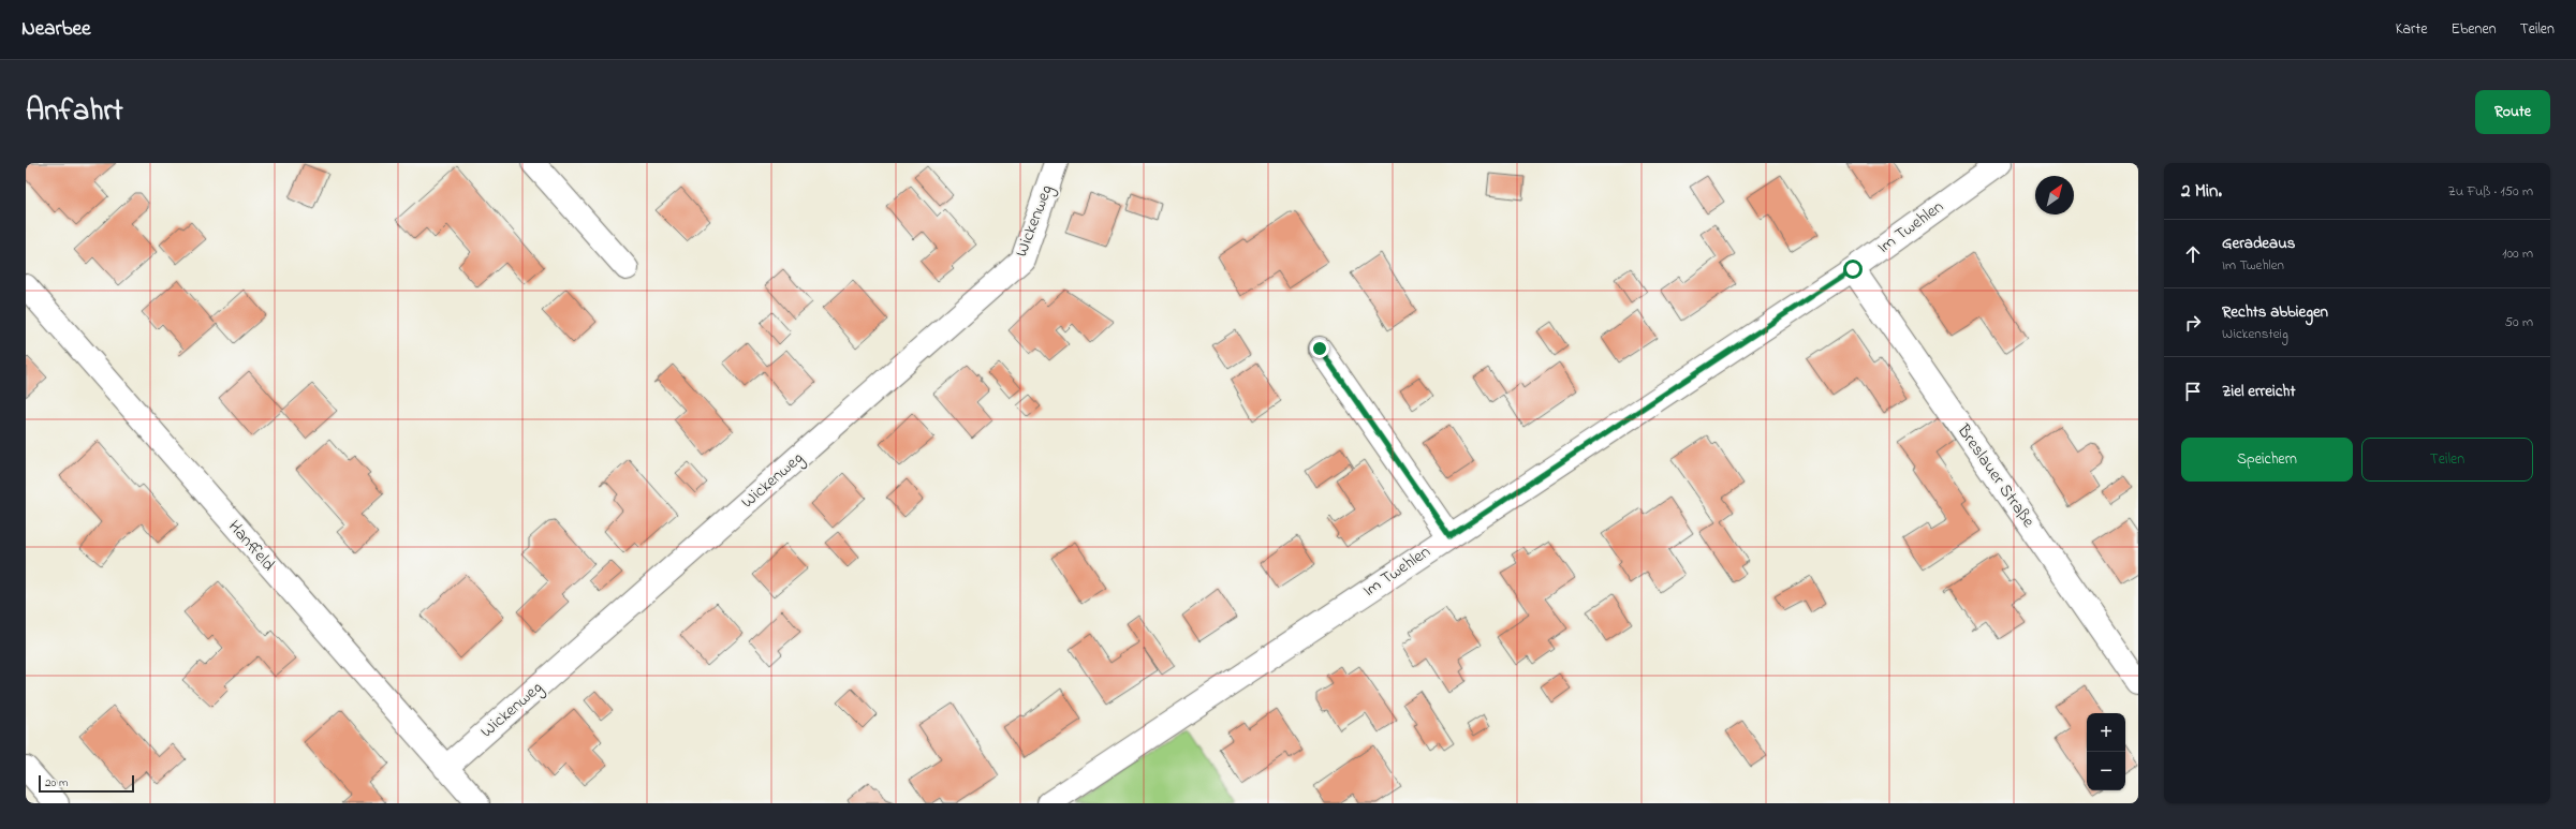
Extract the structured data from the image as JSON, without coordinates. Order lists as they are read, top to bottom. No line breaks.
{"streets":{"street":["Wickenweg","Im Twehlen","Breslauer Straße","Hanffeld"]},"crossings":[["Wickenweg","Hanffeld"],["Im Twehlen","Breslauer Straße"]],"scale_bar":"20 m","north":"top right","page":{"header":"Nearbee","nav":["Karte","Ebenen","Teilen"],"title":"Anfahrt","buttons":["Route",["Speichern","Teilen"]],"heading":["2 Min.","Zu Fuß · 150 m"],"list":[["Geradeaus","Im Twehlen","100 m"],["Rechts abbiegen","Wickensteig","50 m"],"Ziel erreicht"],"map_buttons":["+","−"],"scale":"20 m"}}
